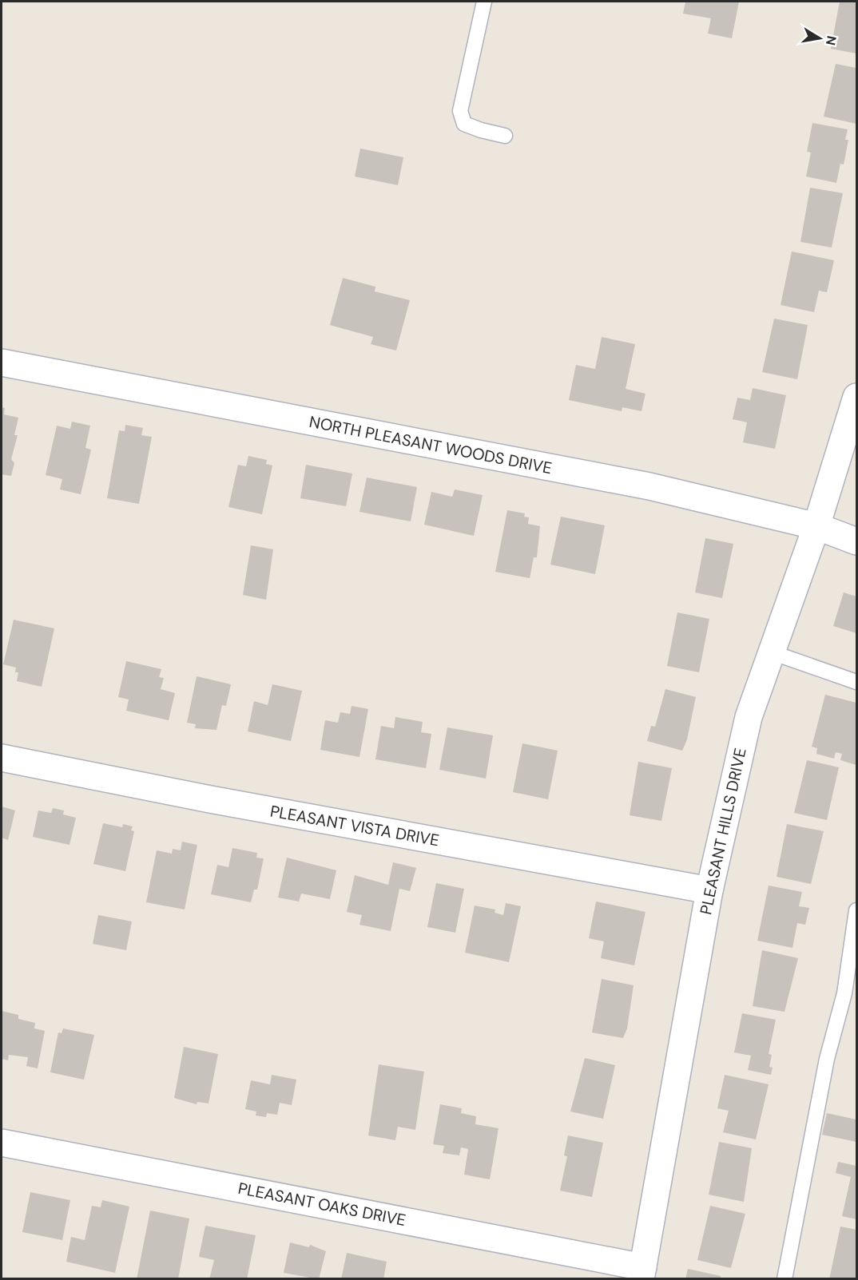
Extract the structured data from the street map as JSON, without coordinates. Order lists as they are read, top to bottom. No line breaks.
{"streets":{"street":["NORTH PLEASANT WOODS DRIVE","PLEASANT VISTA DRIVE","PLEASANT HILLS DRIVE","PLEASANT OAKS DRIVE"]},"crossings":[["NORTH PLEASANT WOODS DRIVE","PLEASANT HILLS DRIVE"],["PLEASANT VISTA DRIVE","PLEASANT HILLS DRIVE"],["PLEASANT HILLS DRIVE","PLEASANT OAKS DRIVE"]],"north":"right"}
